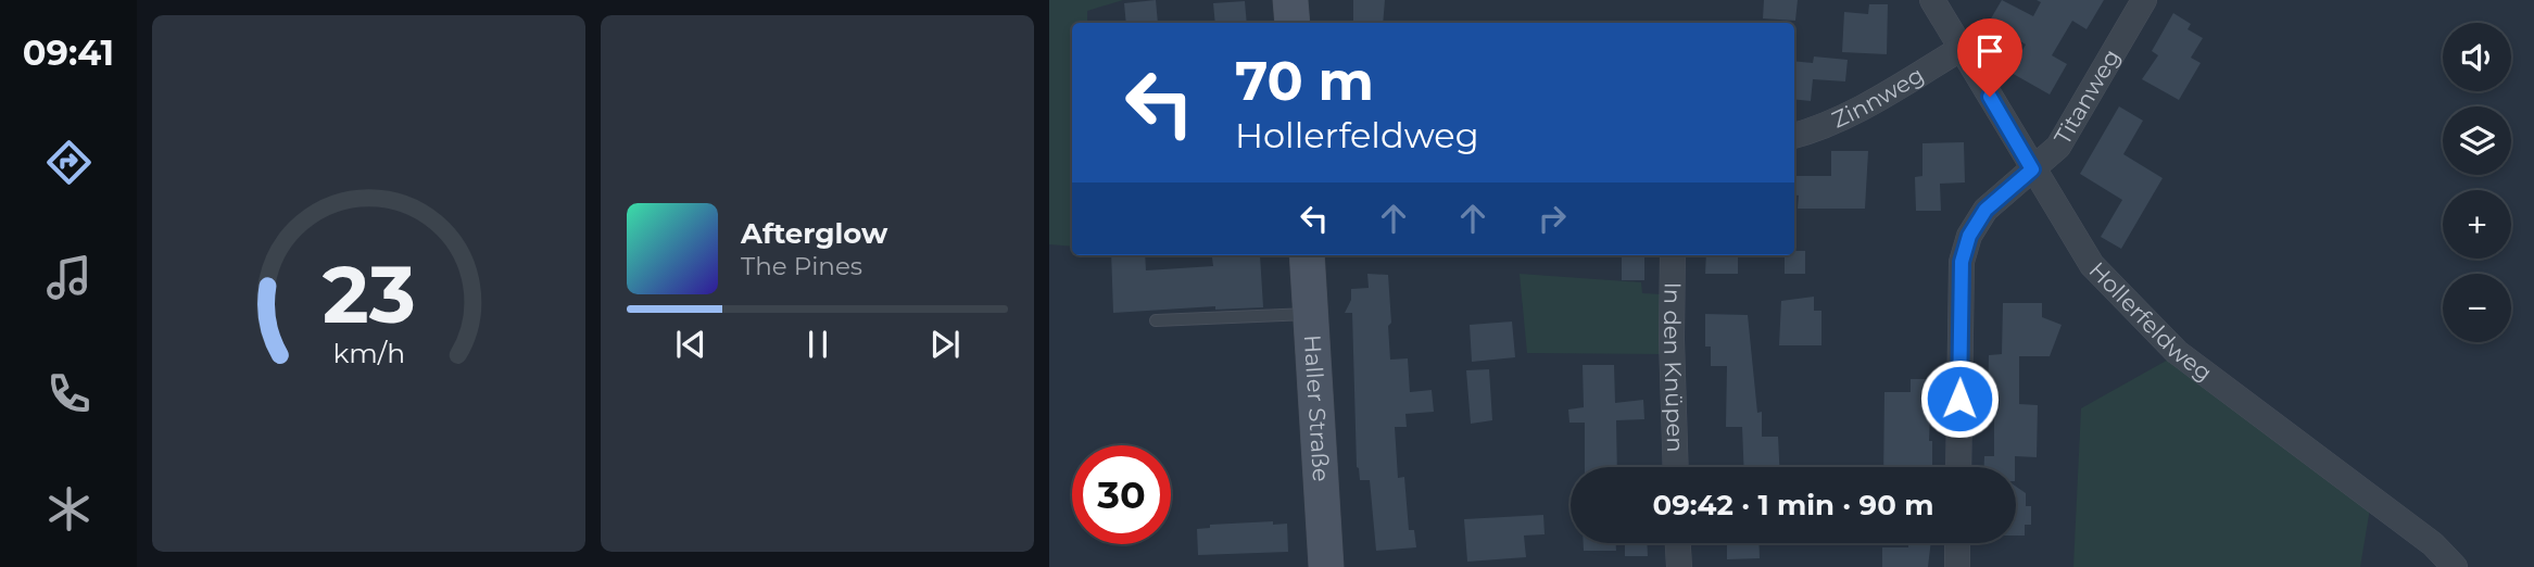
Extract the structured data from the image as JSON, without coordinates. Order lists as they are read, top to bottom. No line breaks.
{"streets":{"street":["Titanweg","Zinnweg","Hollerfeldweg","In den Knüpen","Haller Straße"]},"crossings":[["Titanweg","Hollerfeldweg"],["Zinnweg","Hollerfeldweg"]],"page":{"tabs":"09:41","map_buttons":["+","−"],"turn":["70 m","Hollerfeldweg"],"song":["Afterglow","The Pines"],"limit":"30","trip":"09:42 · 1 min · 90 m","gauge":["23","km/h"]}}
